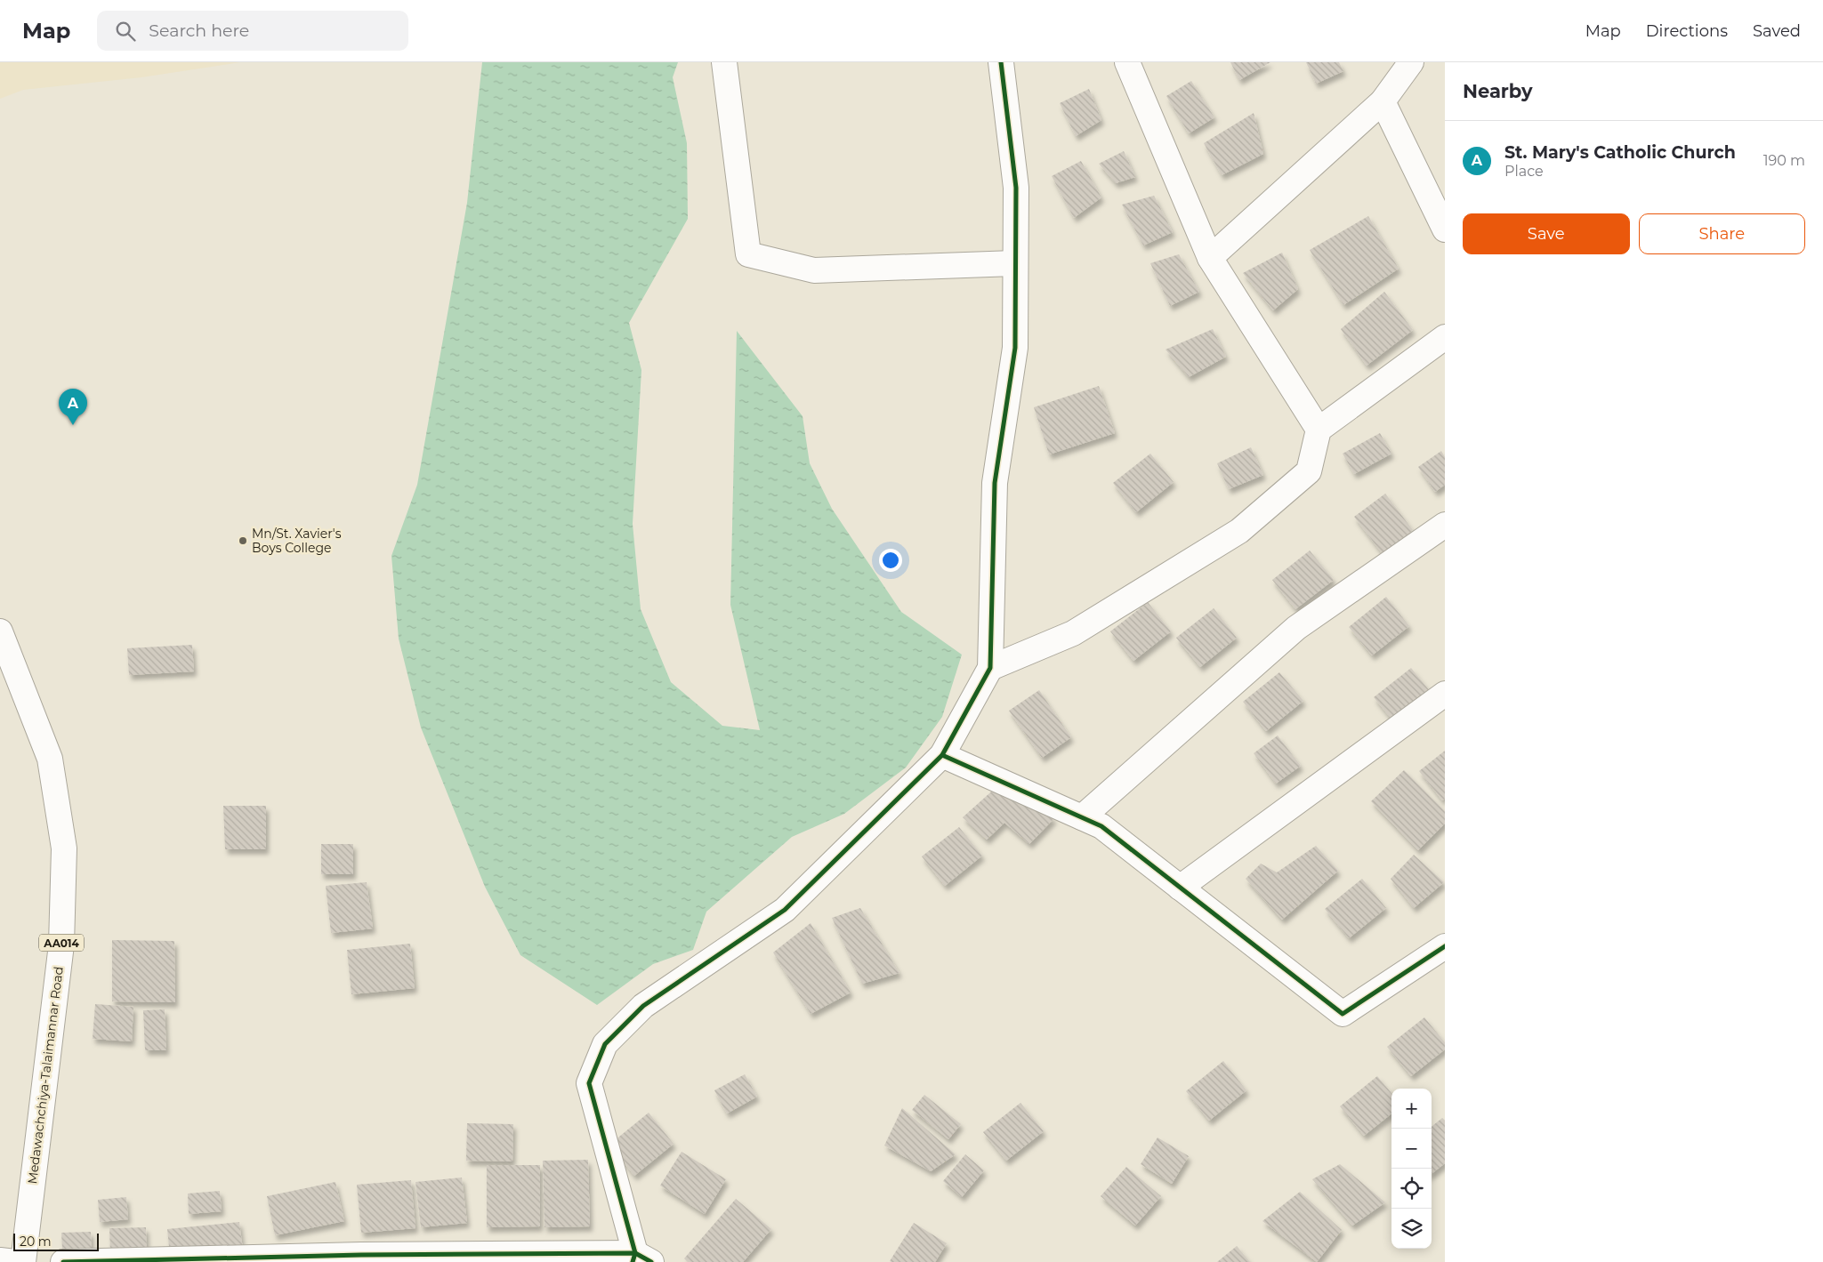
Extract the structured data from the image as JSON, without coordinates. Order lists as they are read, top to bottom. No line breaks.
{"streets":{"main road":["AA014","Medawachchiya-Talaimannar Road"]},"places":["Mn/St. Xavier's Boys College"],"scale_bar":"20 m","page":{"header":"Map","search":"Search here","nav":["Map","Directions","Saved"],"heading":"Nearby","list":[{"mark":"A","name":"St. Mary's Catholic Church","note":"Place","value":"190 m"}],"buttons":["Save","Share"],"pins":"A","map_buttons":["+","−"],"scale":"20 m"}}
